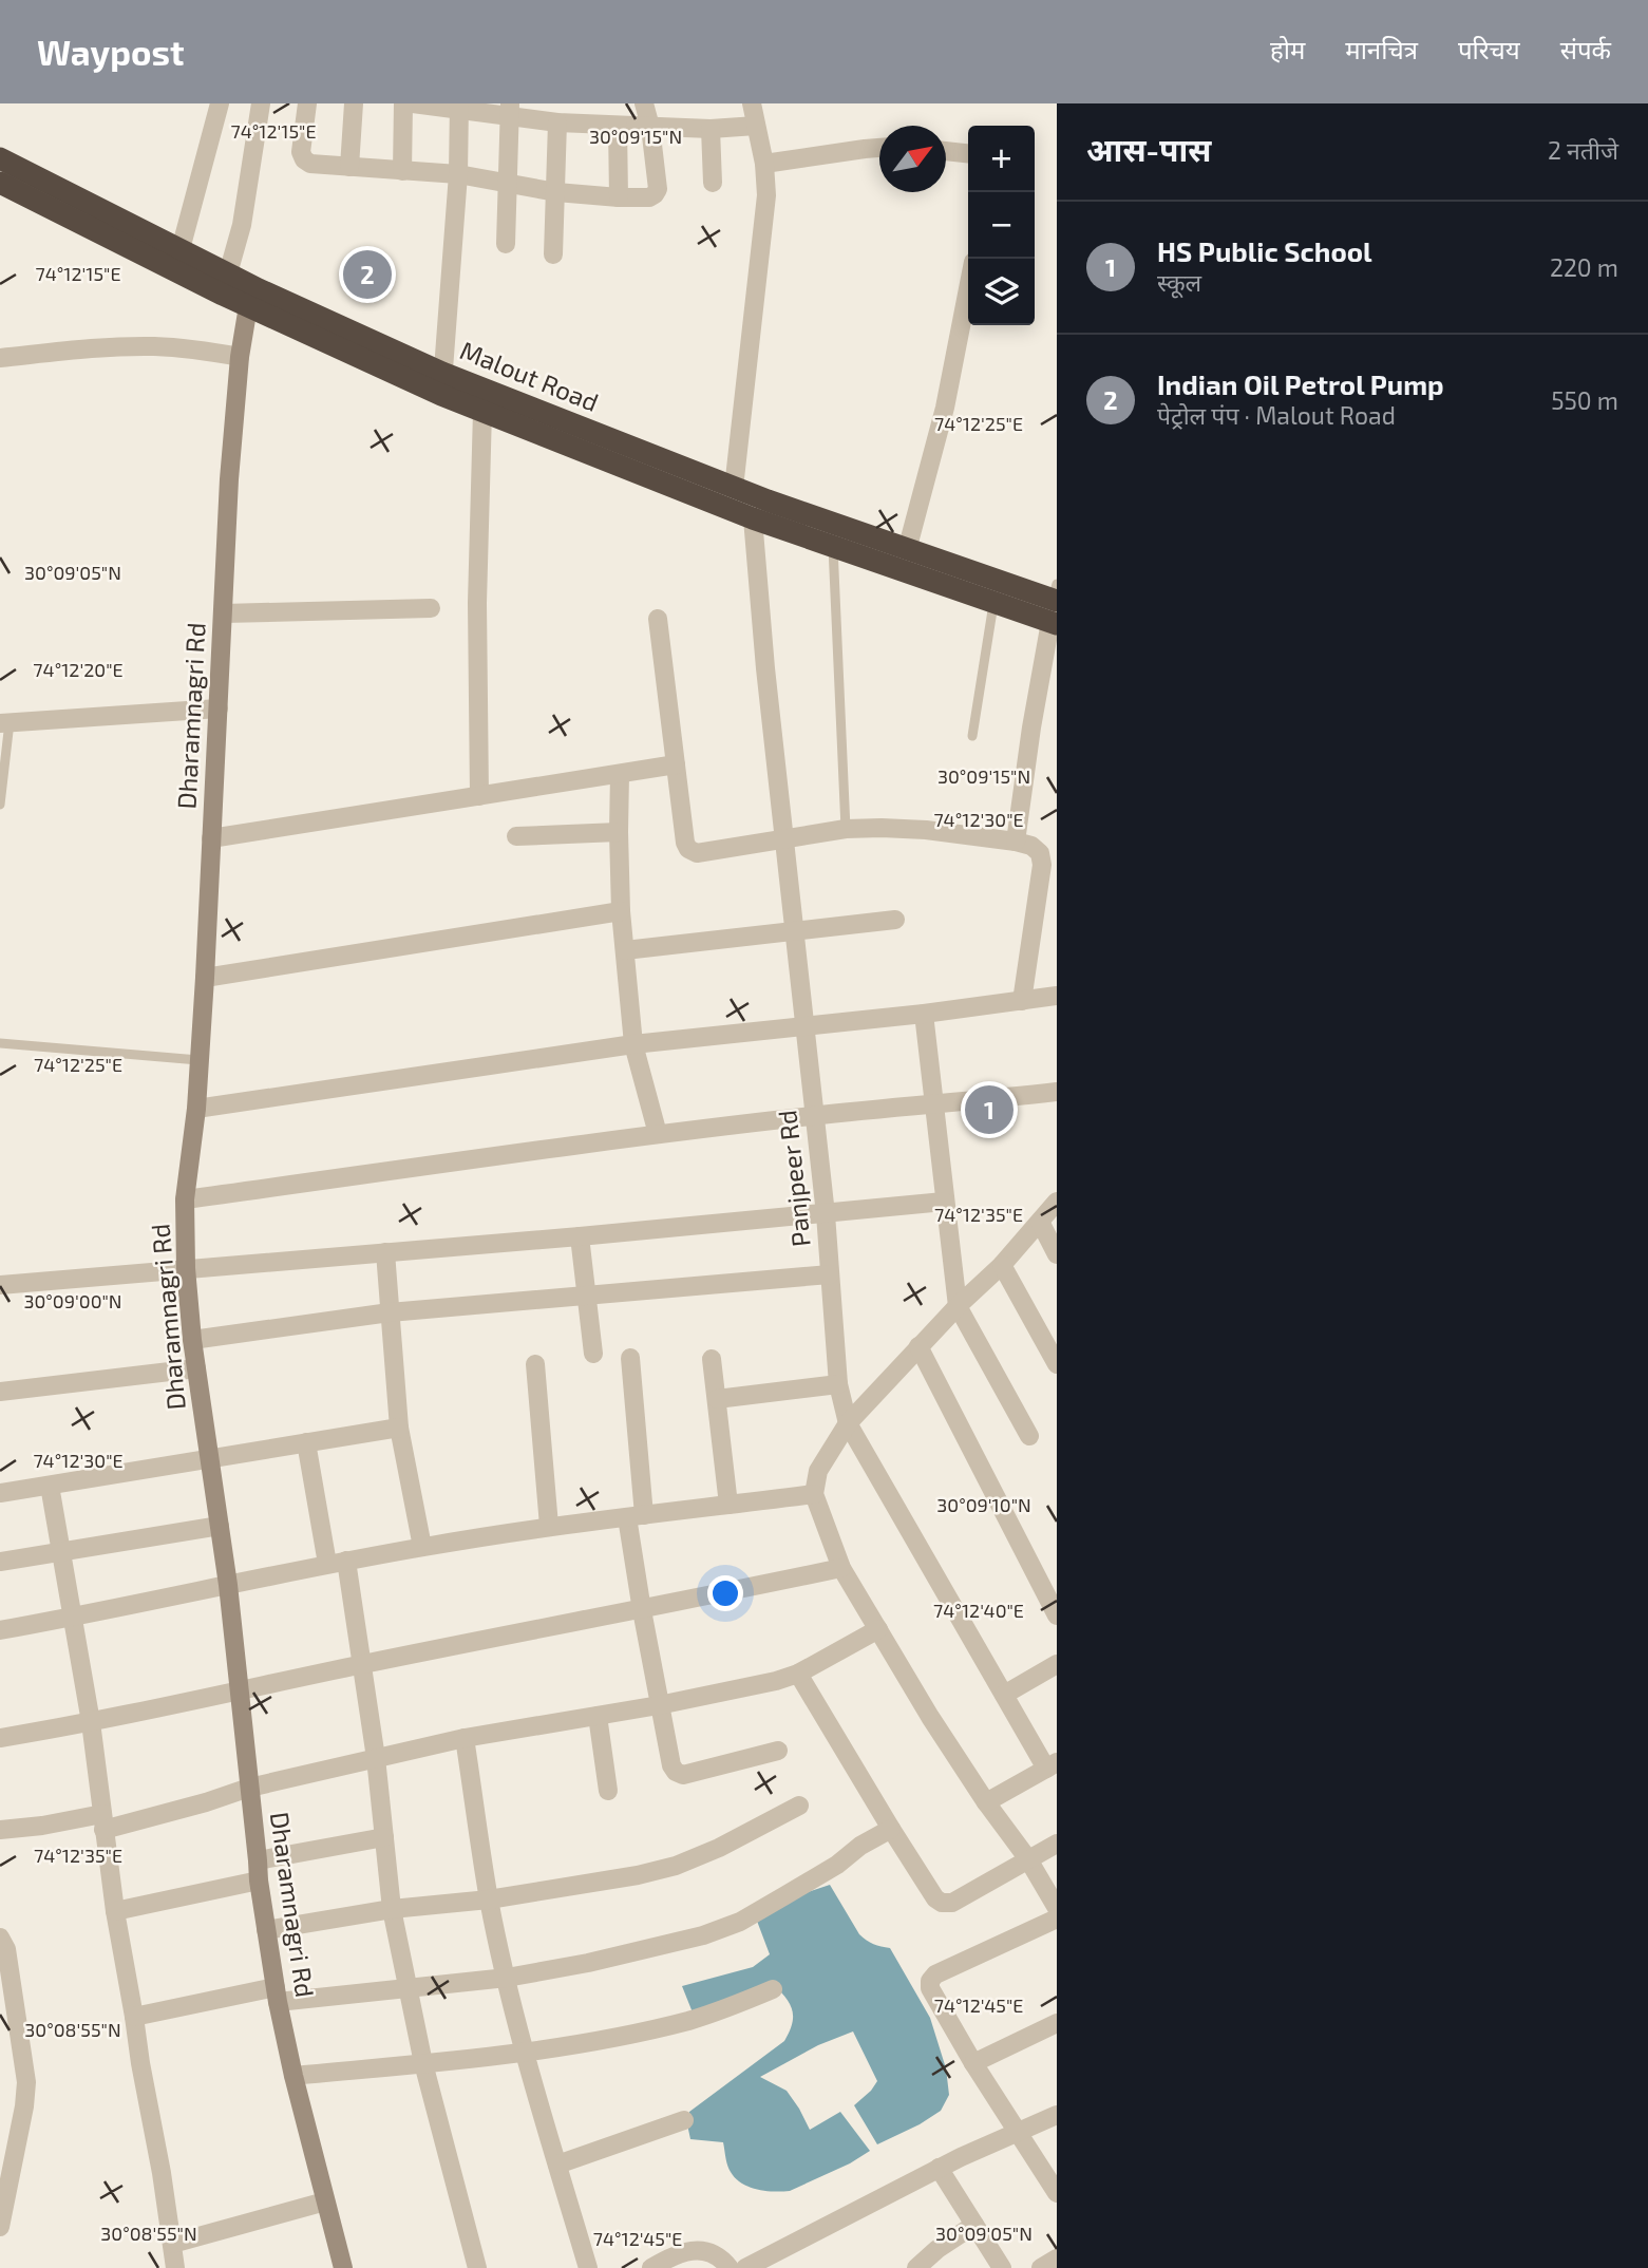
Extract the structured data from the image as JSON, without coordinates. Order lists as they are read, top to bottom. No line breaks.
{"streets":{"highway":["Malout Road"],"street":["Dharamnagri Rd","Panjpeer Rd"]},"crossings":[["Malout Road","Dharamnagri Rd"],["Malout Road","Panjpeer Rd"]],"north":"top right","page":{"header":"Waypost","nav":["होम","मानचित्र","परिचय","संपर्क"],"heading":["आस-पास","2 नतीजे"],"map_buttons":["+","−"],"list":[{"mark":"1","name":"HS Public School","note":"स्कूल","value":"220 m"},{"mark":"2","name":"Indian Oil Petrol Pump","note":"पेट्रोल पंप · Malout Road","value":"550 m"}],"pins":["2","1"]},"coordinates":["74°12'15\"E","30°09'15\"N","74°12'25\"E","30°09'05\"N","74°12'20\"E","74°12'30\"E","74°12'35\"E","30°09'00\"N","30°09'10\"N","74°12'40\"E","74°12'45\"E","30°08'55\"N"]}
